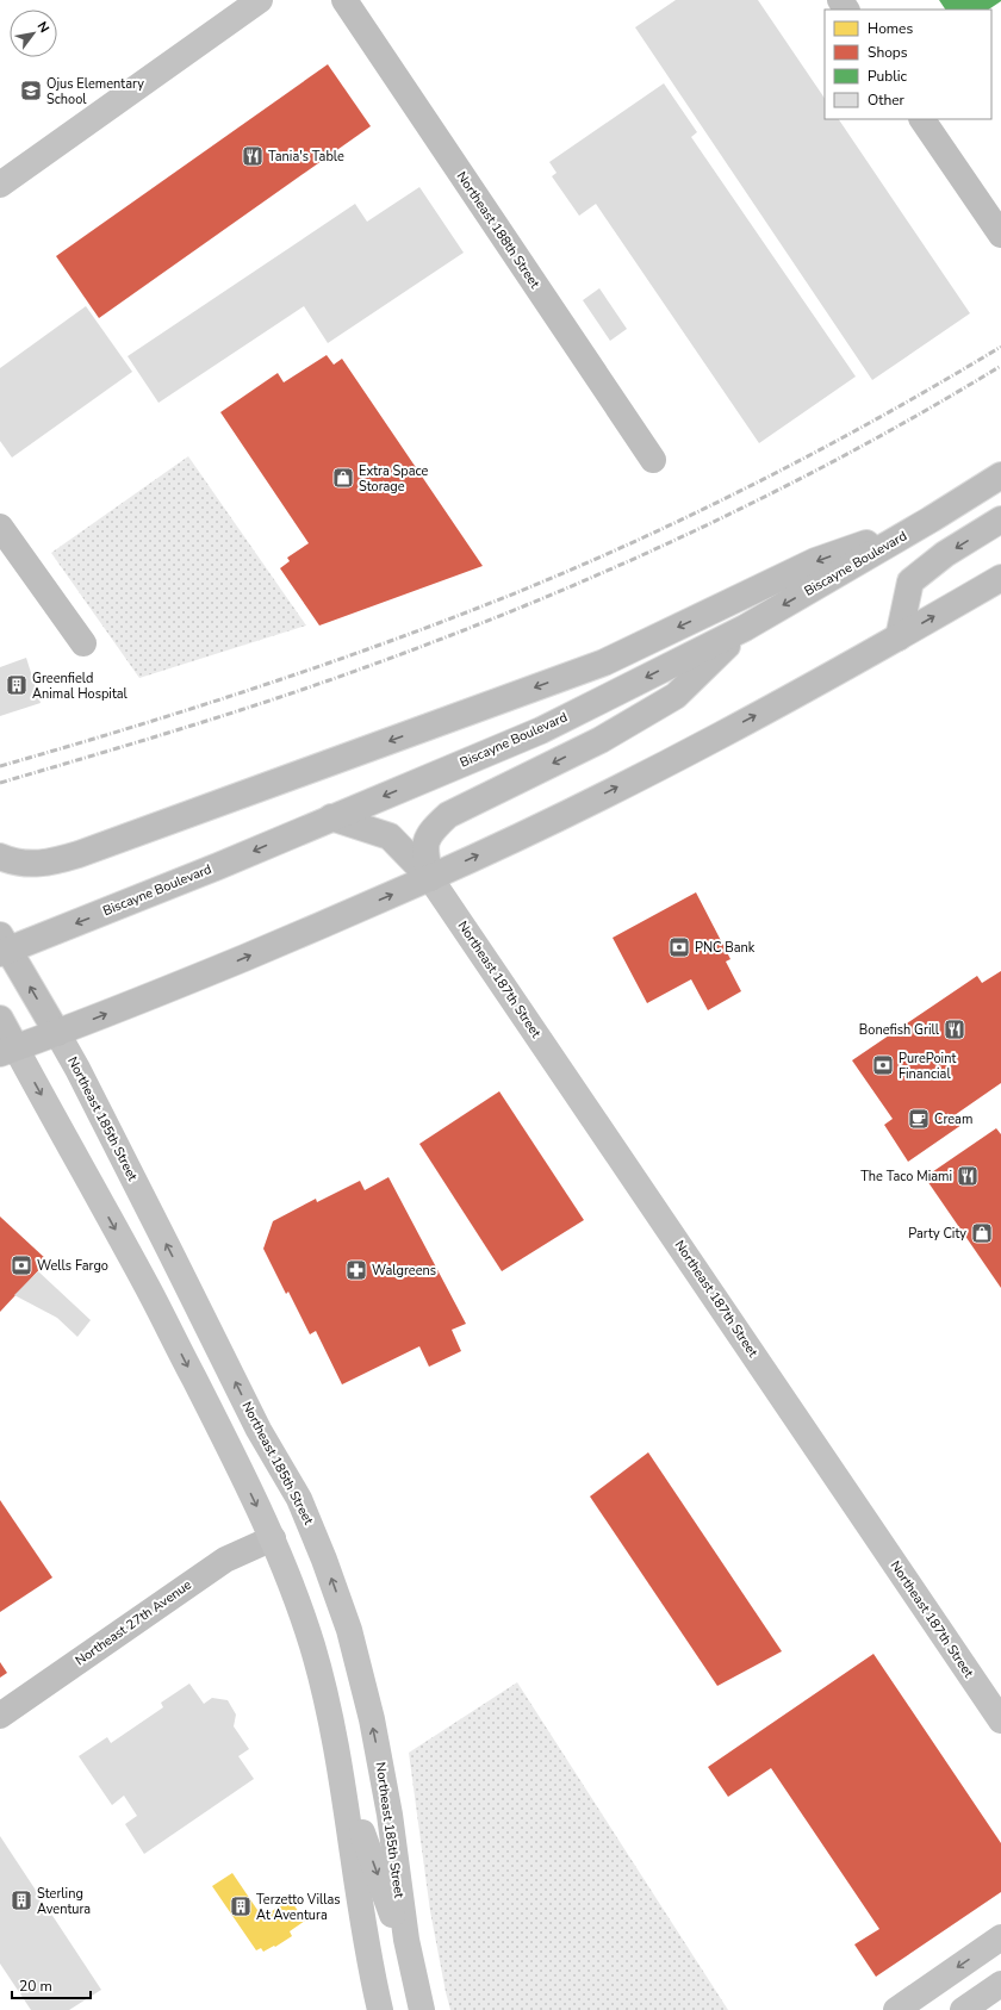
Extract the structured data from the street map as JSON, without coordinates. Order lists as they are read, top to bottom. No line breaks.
{"streets":{"main road":["Biscayne Boulevard"],"street":["Northeast 188th Street","Northeast 187th Street","Northeast 185th Street","Northeast 27th Avenue"]},"places":{"school or university":["Ojus Elementary School"],"restaurant":["Tania's Table","Bonefish Grill","The Taco Miami"],"shop":["Extra Space Storage","Party City"],"building":["Greenfield Animal Hospital","Sterling Aventura","Terzetto Villas At Aventura"],"bank":["PNC Bank","PurePoint Financial","Wells Fargo"],"cafe":["Cream"],"pharmacy":["Walgreens"]},"legend":["Homes","Shops","Public","Other"],"scale_bar":"20 m","north":"top right"}
